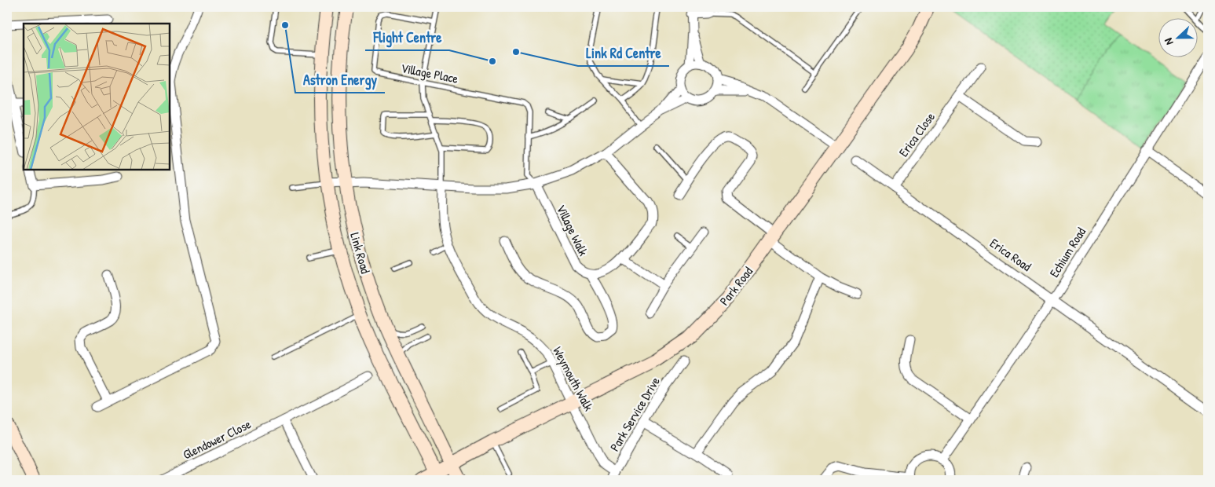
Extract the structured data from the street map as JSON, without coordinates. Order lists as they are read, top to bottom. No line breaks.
{"streets":{"street":["Erica Close","Village Walk","Echium Road","Link Road","Erica Road","Park Road","Weymouth Walk","Park Service Drive","Glendower Close"],"lane":["Village Place"]},"crossings":[["Erica Close","Erica Road"],["Echium Road","Erica Road"],["Link Road","Park Road"],["Park Road","Weymouth Walk"],["Weymouth Walk","Park Service Drive"]],"places":["Astron Energy","Link Rd Centre","Flight Centre"],"north":"left"}
